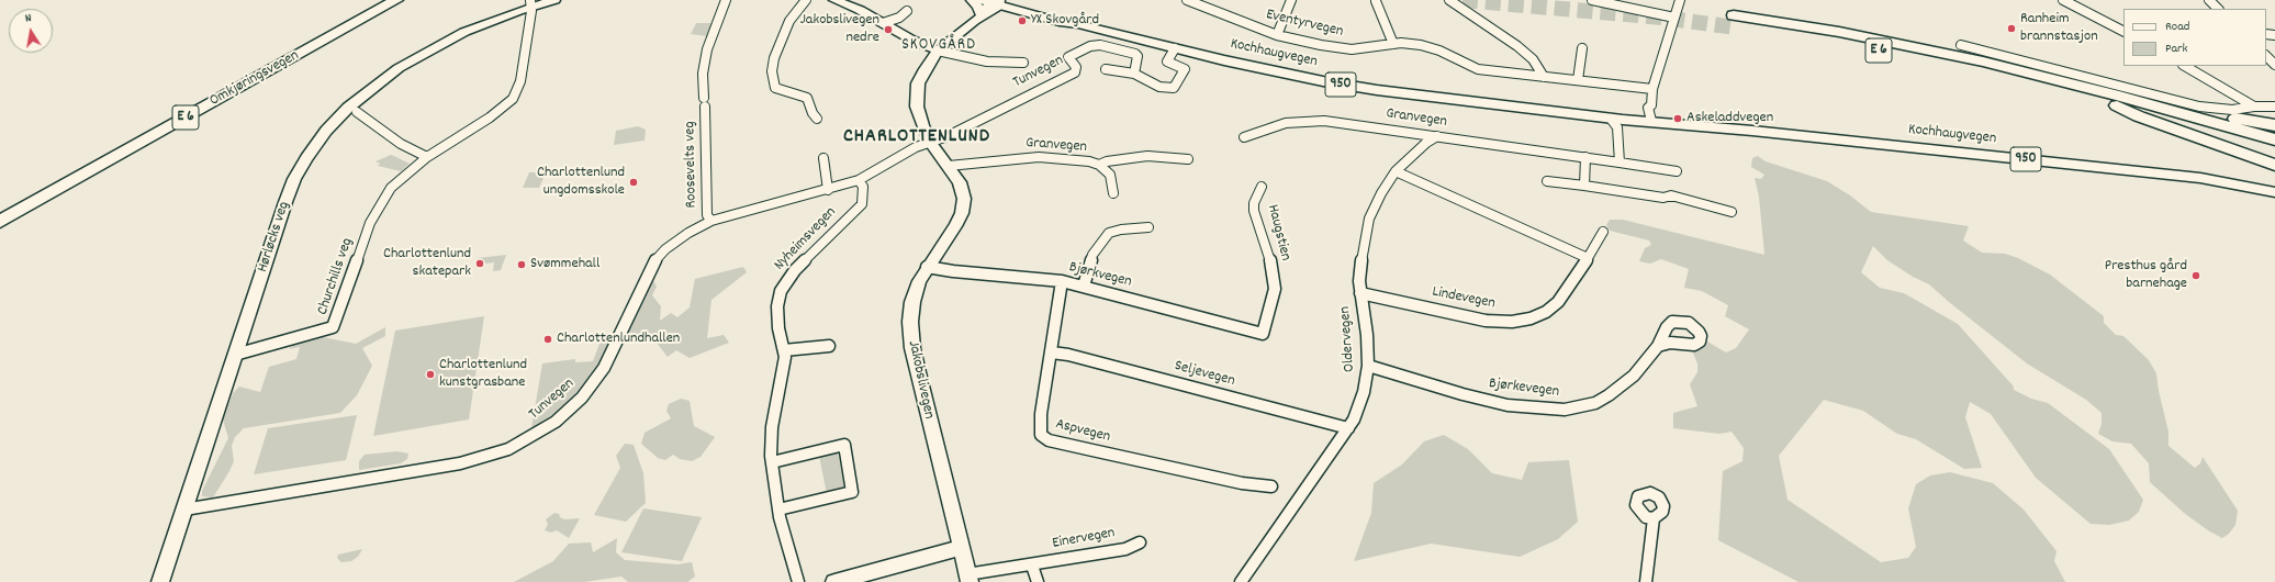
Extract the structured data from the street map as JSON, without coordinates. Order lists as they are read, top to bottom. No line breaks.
{"streets":{"highway":["E 6","Omkjøringsvegen"],"main road":["Kochhaugvegen","950"],"street":["Eventyrvegen","Tunvegen","Granvegen","Roosevelts veg","Haugstien","Hørløcks veg","Nyheimsvegen","Bjørkvegen","Churchills veg","Lindevegen","Oldervegen","Seljevegen","Jakobslivegen","Bjørkevegen","Aspvegen","Einervegen"]},"crossings":[["E 6","Omkjøringsvegen"],["Kochhaugvegen","Jakobslivegen"],["Tunvegen","Roosevelts veg"],["Tunvegen","Hørløcks veg"],["Tunvegen","Nyheimsvegen"],["Tunvegen","Jakobslivegen"],["Granvegen","Oldervegen"],["Granvegen","Jakobslivegen"],["Haugstien","Bjørkvegen"],["Hørløcks veg","Churchills veg"],["Bjørkvegen","Jakobslivegen"],["Bjørkvegen","Aspvegen"],["Lindevegen","Oldervegen"],["Oldervegen","Seljevegen"],["Oldervegen","Bjørkevegen"],["Seljevegen","Aspvegen"],["Jakobslivegen","Einervegen"]],"districts":["SKOVGÅRD","CHARLOTTENLUND"],"places":["YX Skovgård","Ranheim brannstasjon","Jakobslivegen nedre","Askeladdvegen","Charlottenlund ungdomsskole","Charlottenlund skatepark","Svømmehall","Presthus gård barnehage","Charlottenlundhallen","Charlottenlund kunstgrasbane"],"legend":["Road","Park"],"north":"top"}
